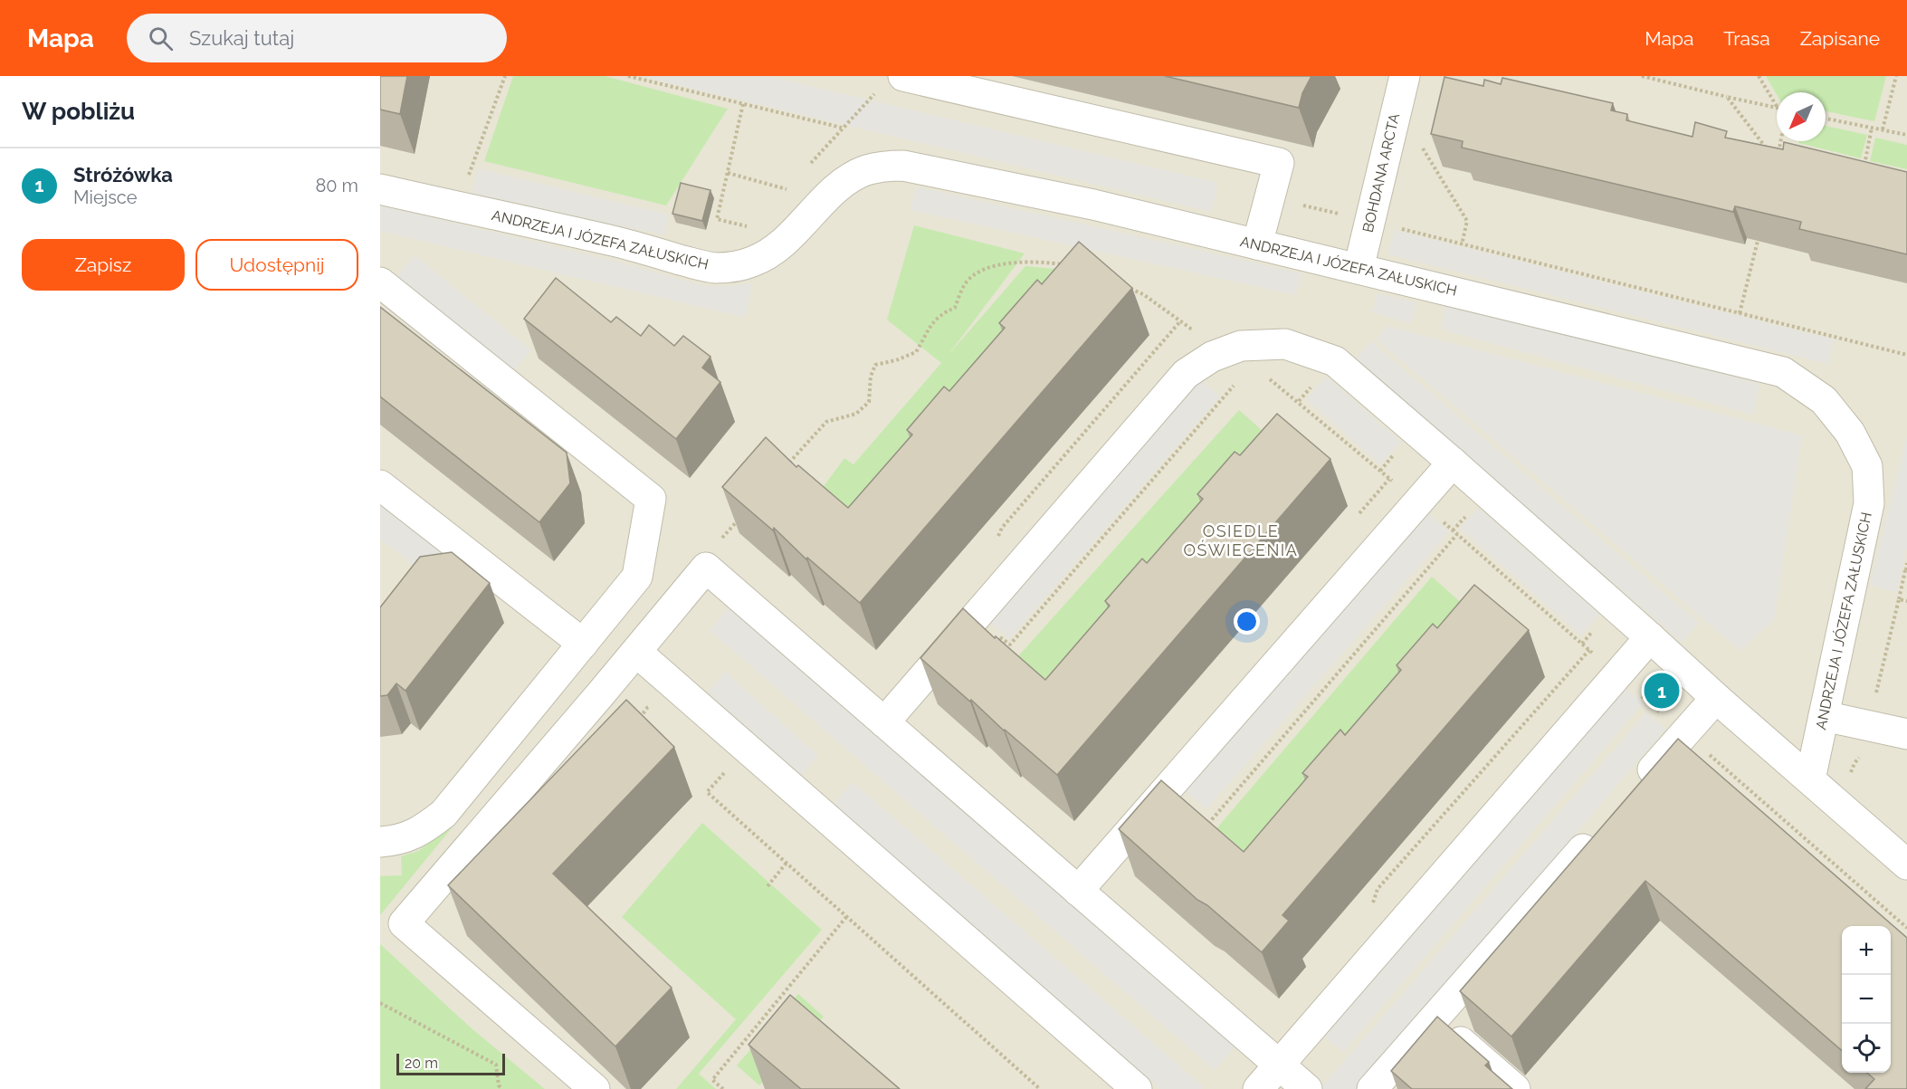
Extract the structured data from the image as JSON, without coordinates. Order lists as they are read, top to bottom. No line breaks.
{"streets":{"street":["BOHDANA ARCTA","ANDRZEJA I JÓZEFA ZAŁUSKICH"]},"crossings":[["BOHDANA ARCTA","ANDRZEJA I JÓZEFA ZAŁUSKICH"]],"districts":["OSIEDLE OŚWIECENIA"],"scale_bar":"20 m","north":"bottom left","page":{"header":"Mapa","search":"Szukaj tutaj","nav":["Mapa","Trasa","Zapisane"],"heading":"W pobliżu","list":[{"mark":"1","name":"Stróżówka","note":"Miejsce","value":"80 m"}],"buttons":["Zapisz","Udostępnij"],"pins":"1","map_buttons":["+","−"],"scale":"20 m"}}
